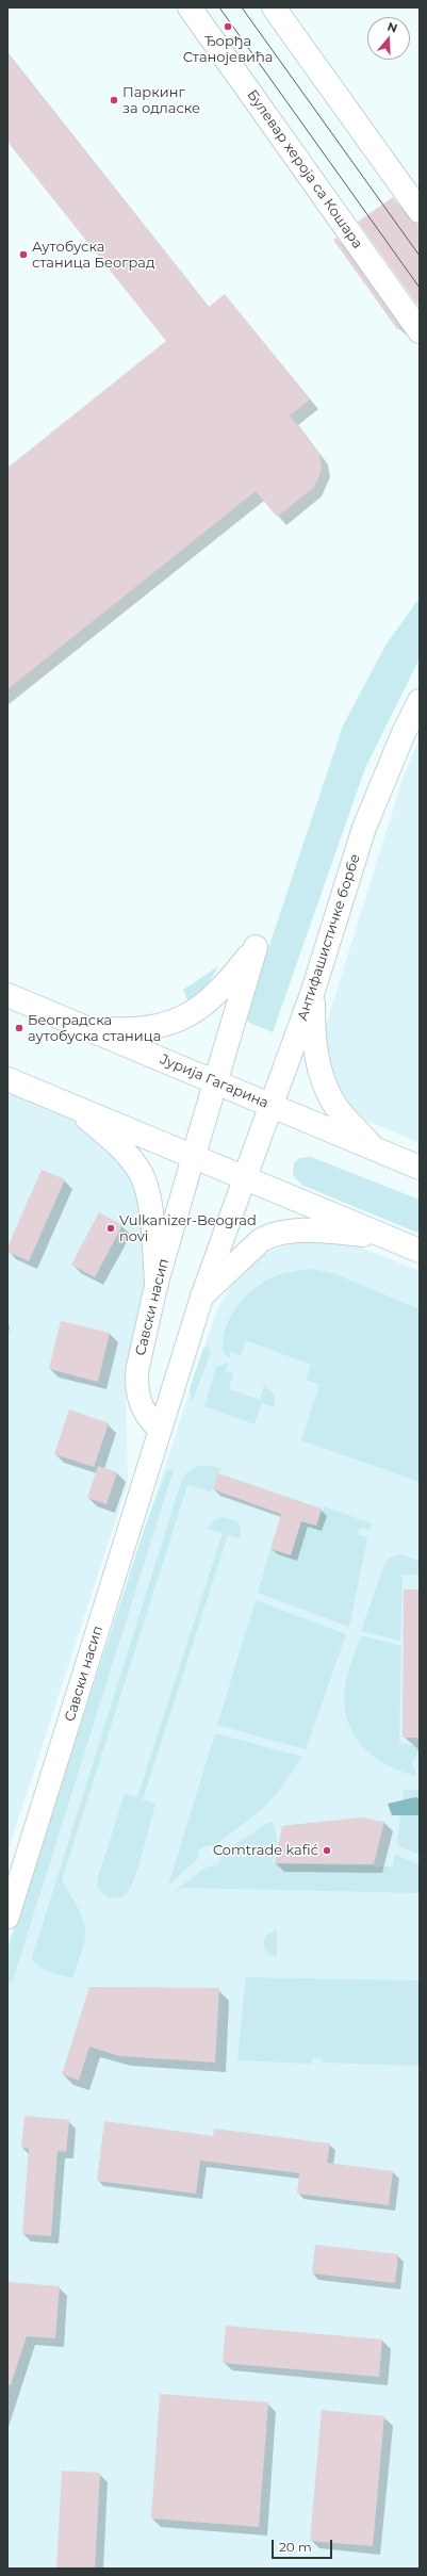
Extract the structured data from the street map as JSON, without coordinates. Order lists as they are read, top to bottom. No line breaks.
{"streets":{"main road":["Булевар хероја са Кошара","Антифашистичке борбе","Јурија Гагарина"],"street":["Савски насип"]},"crossings":[["Антифашистичке борбе","Јурија Гагарина"],["Антифашистичке борбе","Савски насип"]],"places":["Ђорђа Станојевића","Паркинг за одласке","Аутобуска станица Београд","Београдска аутобуска станица","Vulkanizer-Beograd novi","Comtrade kafić"],"scale_bar":"20 m","north":"top"}
